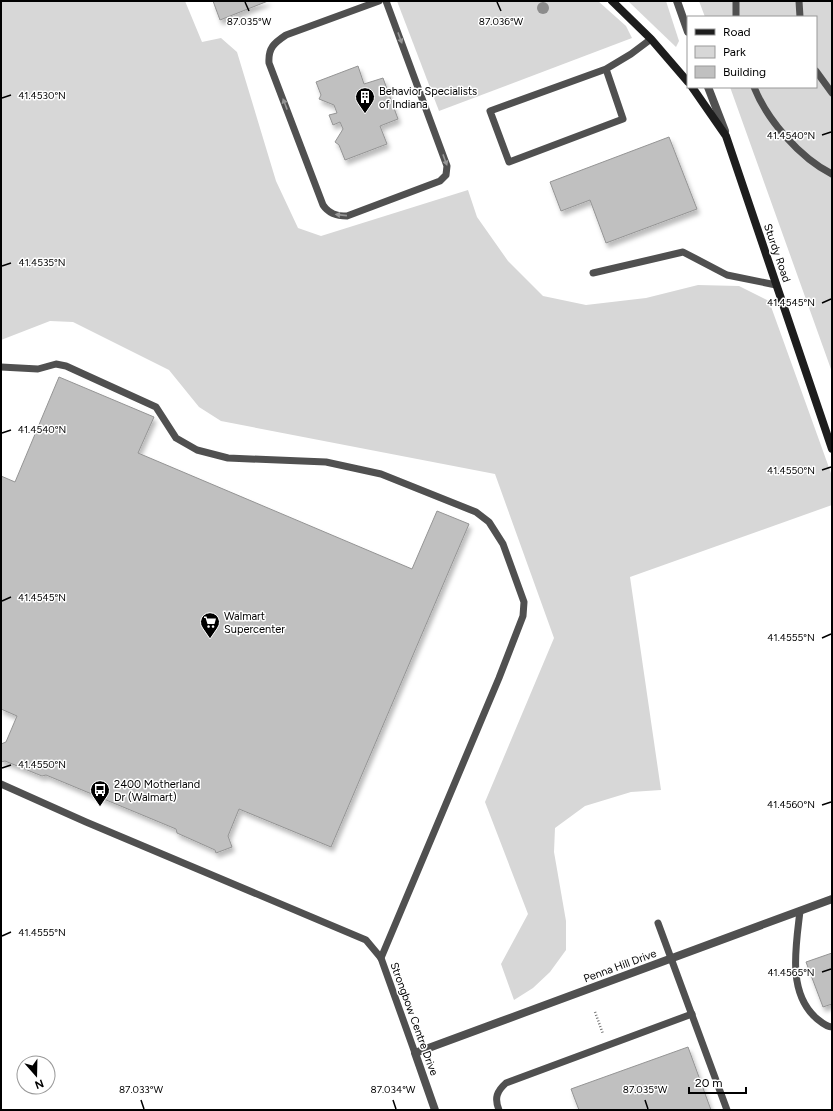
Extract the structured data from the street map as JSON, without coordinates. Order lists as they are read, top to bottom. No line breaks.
{"streets":{"street":["Sturdy Road","Penna Hill Drive","Strongbow Centre Drive"]},"crossings":[["Penna Hill Drive","Strongbow Centre Drive"]],"places":{"building":["Behavior Specialists of Indiana"],"supermarket":["Walmart Supercenter"],"bus stop":["2400 Motherland Dr (Walmart)"]},"legend":["Road","Park","Building"],"scale_bar":"20 m","north":"bottom","coordinates":["87.035°W","87.036°W","41.4530°N","41.4540°N","41.4535°N","41.4545°N","41.4550°N","41.4555°N","41.4560°N","41.4565°N","87.033°W","87.034°W"]}
